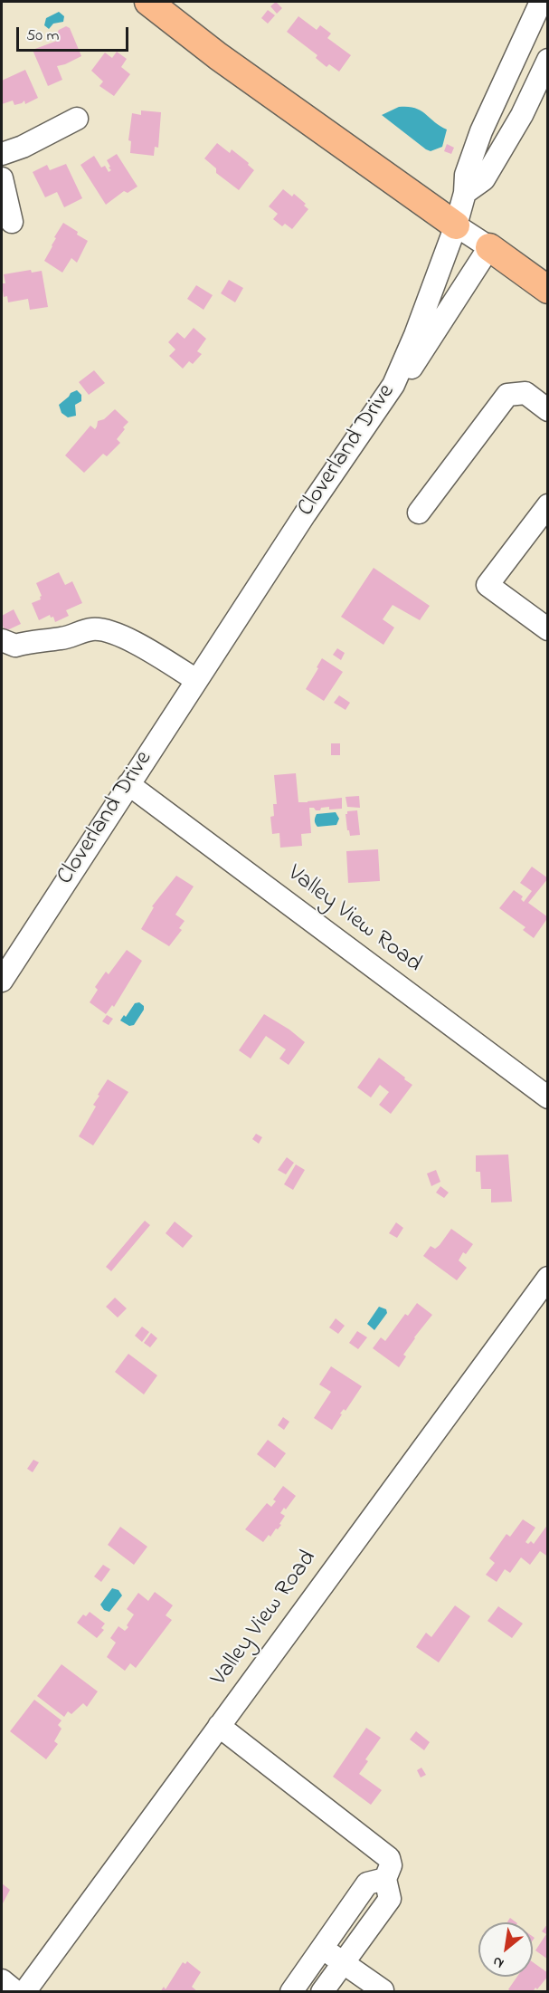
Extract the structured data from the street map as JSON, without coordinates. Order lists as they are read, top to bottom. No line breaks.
{"streets":{"street":["Cloverland Drive","Valley View Road"]},"crossings":[["Cloverland Drive","Valley View Road"]],"scale_bar":"50 m","north":"bottom left"}
